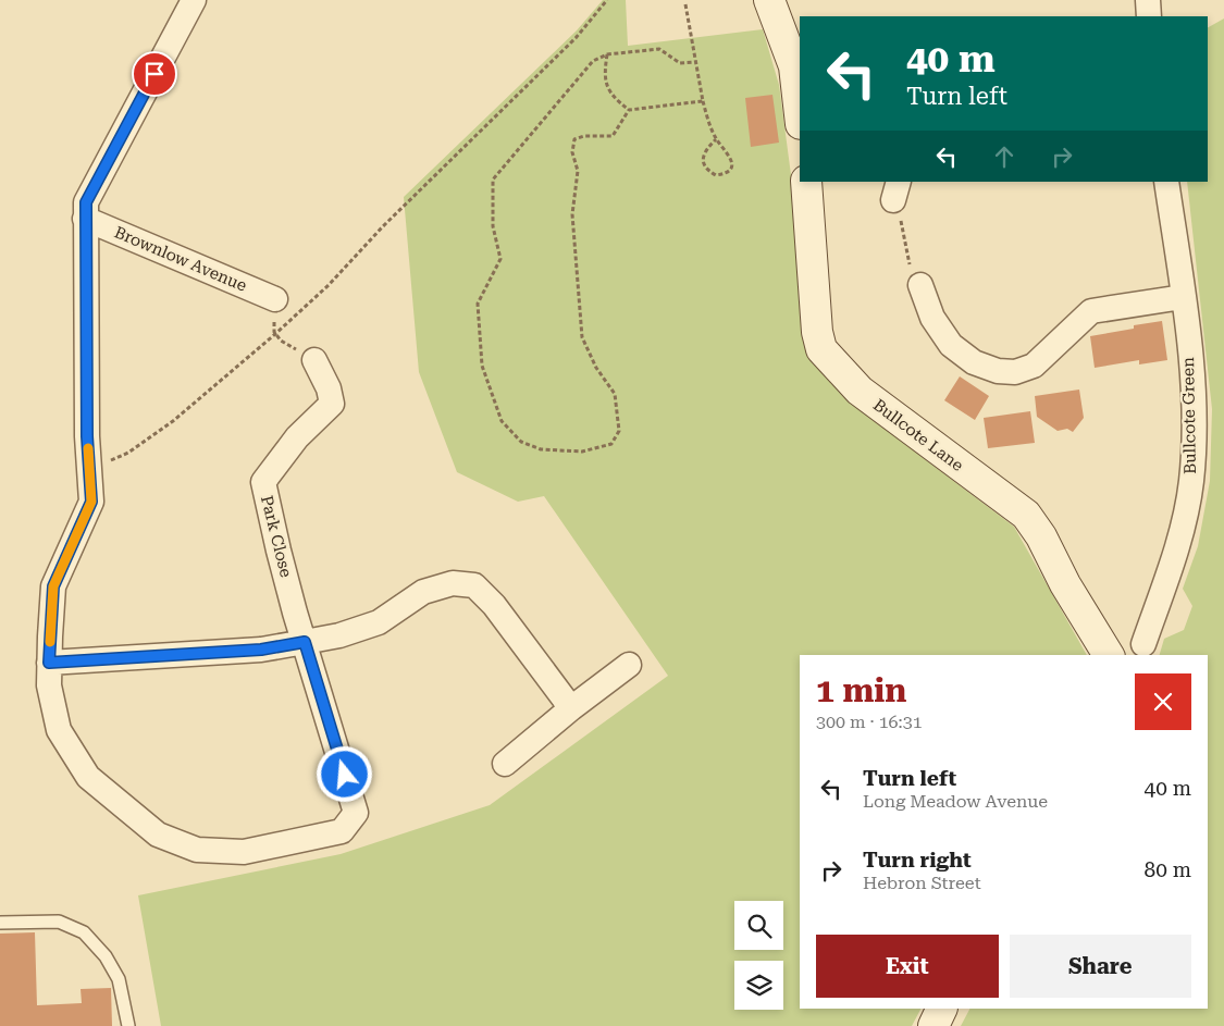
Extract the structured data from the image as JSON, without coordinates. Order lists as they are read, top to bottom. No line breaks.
{"streets":{"street":["Brownlow Avenue","Bullcote Green","Bullcote Lane","Park Close"]},"page":{"turn":["40 m","Turn left"],"heading":["1 min","300 m · 16:31"],"list":[{"name":"Turn left","note":"Long Meadow Avenue","value":"40 m"},{"name":"Turn right","note":"Hebron Street","value":"80 m"}],"buttons":["Exit","Share"]}}
